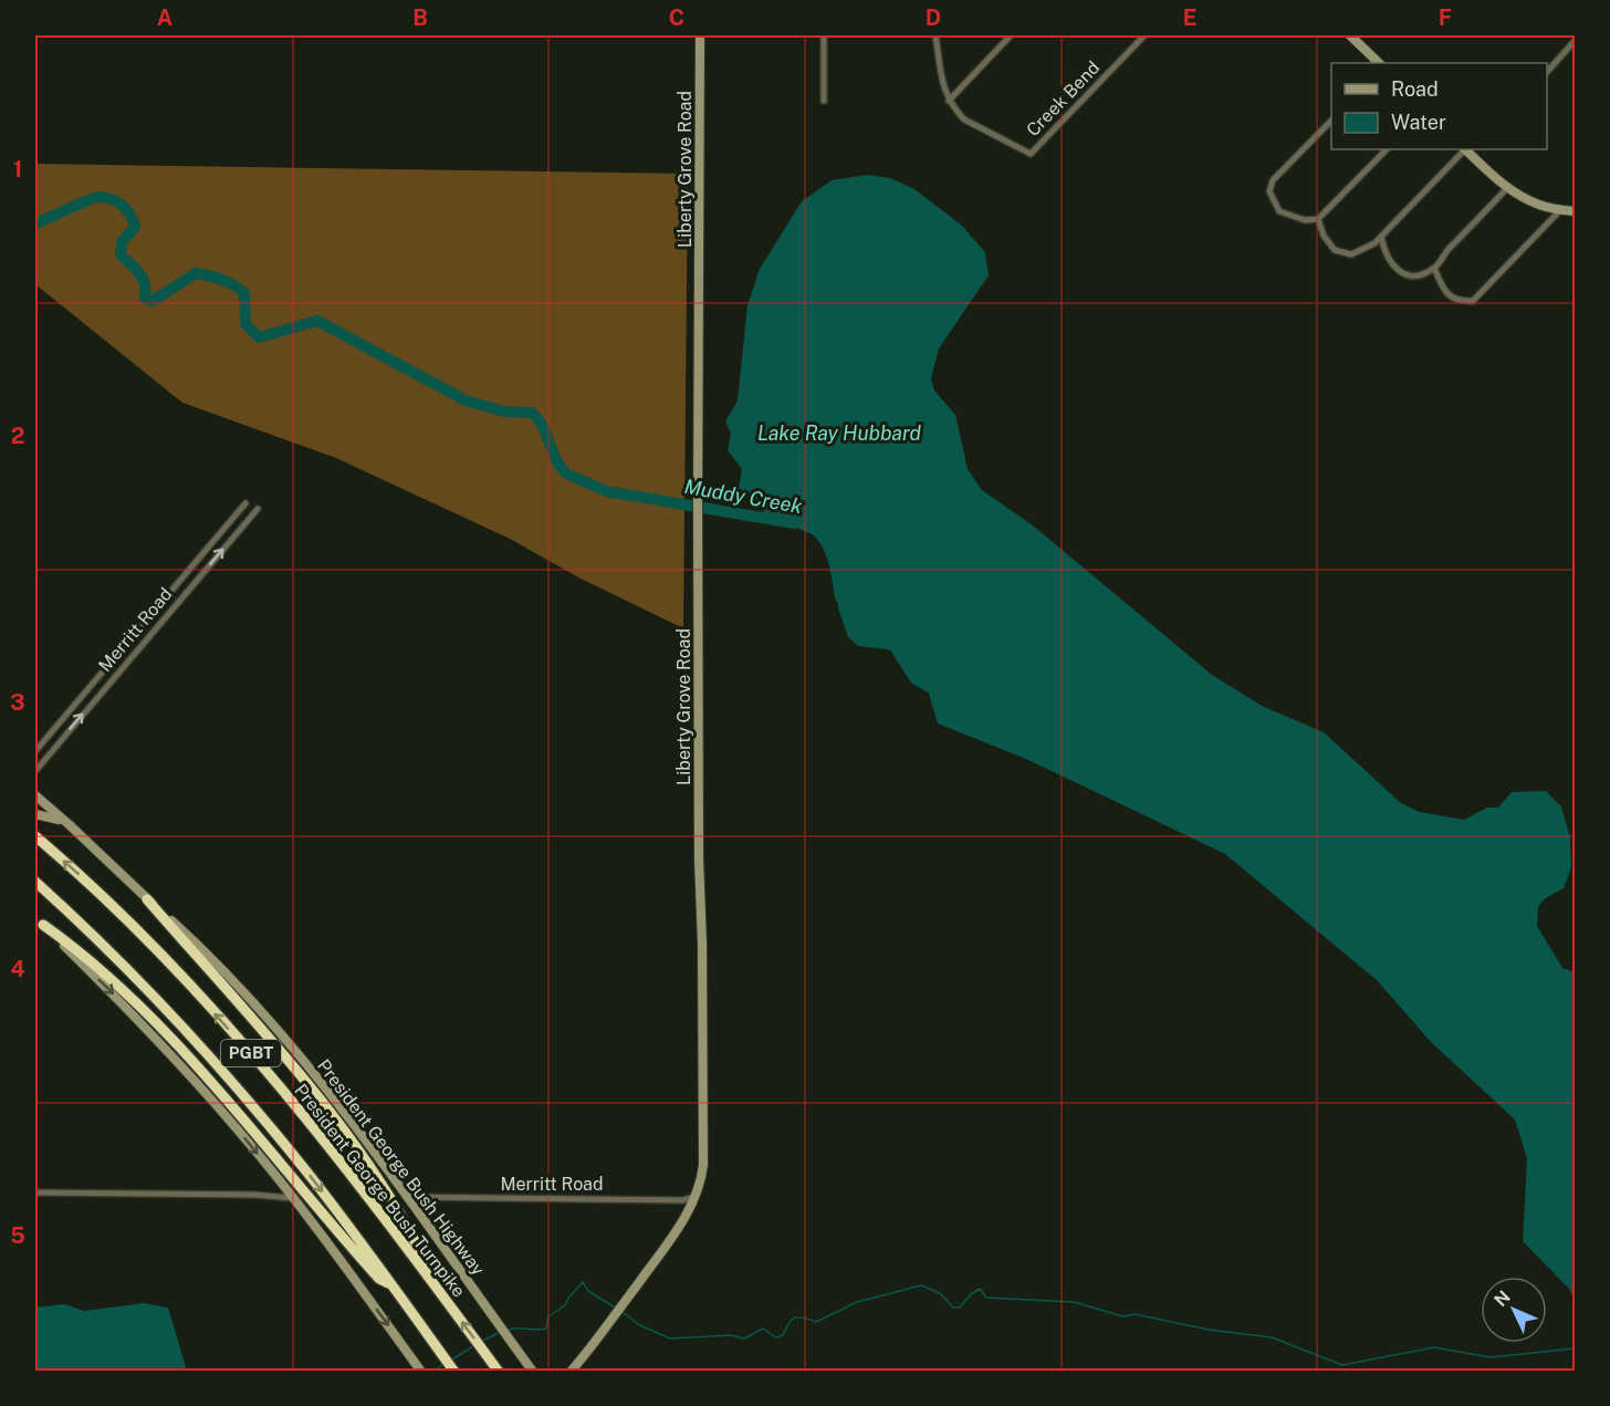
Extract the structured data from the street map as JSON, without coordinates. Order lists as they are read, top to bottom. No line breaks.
{"streets":{"highway":["PGBT","President George Bush Turnpike"],"main road":["Liberty Grove Road","President George Bush Highway"],"street":["Creek Bend","Merritt Road"]},"crossings":[["Liberty Grove Road","Merritt Road"],["Merritt Road","President George Bush Highway"]],"water":["Lake Ray Hubbard","Muddy Creek"],"legend":["Road","Water"],"north":"top left","grid":{"columns":["A","B","C","D","E","F"],"rows":["1","2","3","4","5"]}}
